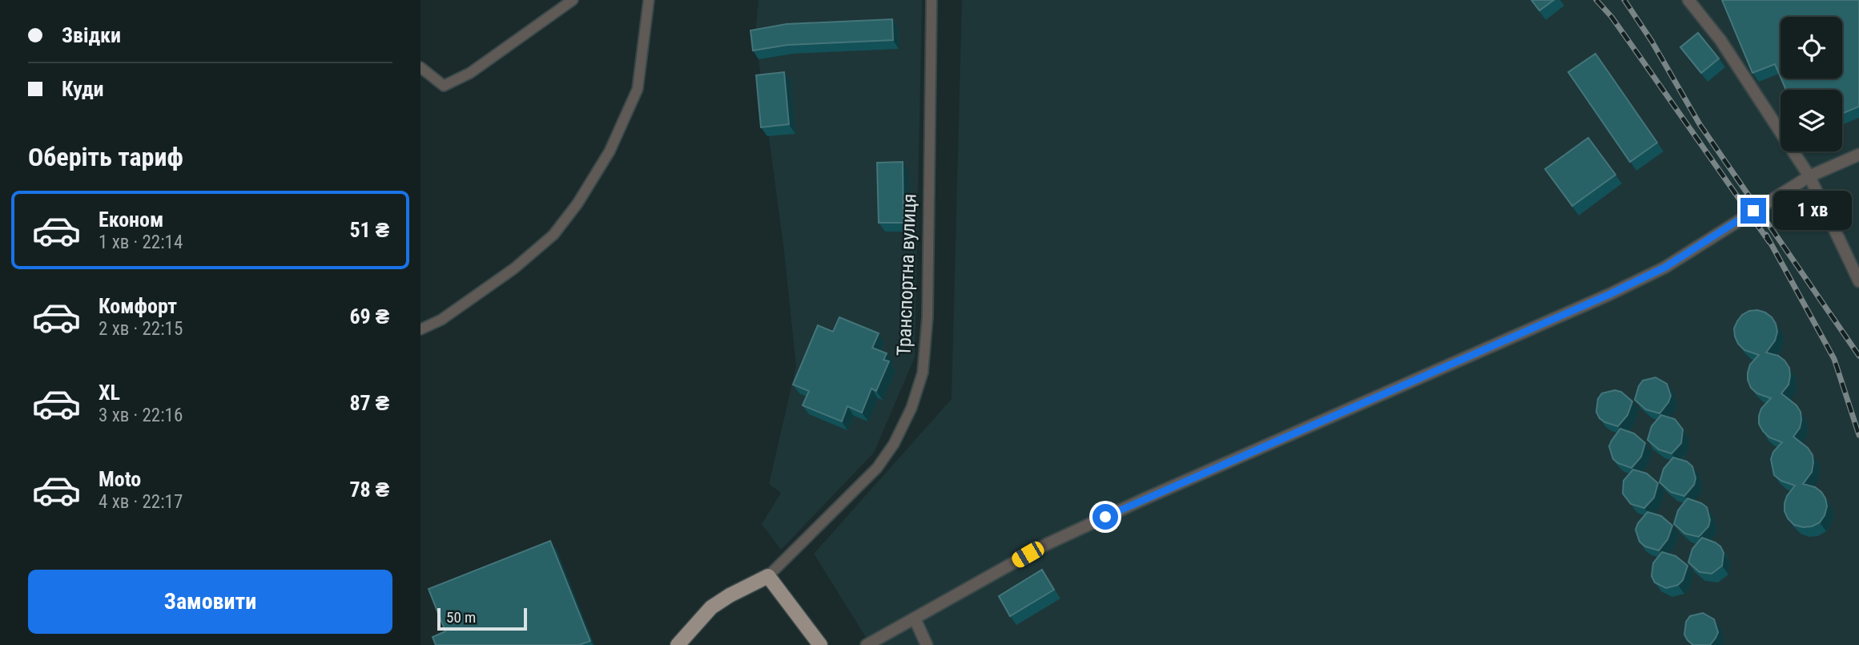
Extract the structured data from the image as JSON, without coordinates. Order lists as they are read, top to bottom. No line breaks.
{"streets":{"street":["Транспортна вулиця"]},"scale_bar":"50 m","page":{"banner":["Звідки","Куди"],"heading":"Оберіть тариф","list":[{"name":"Економ","note":"1 хв · 22:14","value":"51 ₴"},{"name":"Комфорт","note":"2 хв · 22:15","value":"69 ₴"},{"name":"XL","note":"3 хв · 22:16","value":"87 ₴"},{"name":"Moto","note":"4 хв · 22:17","value":"78 ₴"}],"bubble":"1 хв","buttons":"Замовити","scale":"50 m"}}
